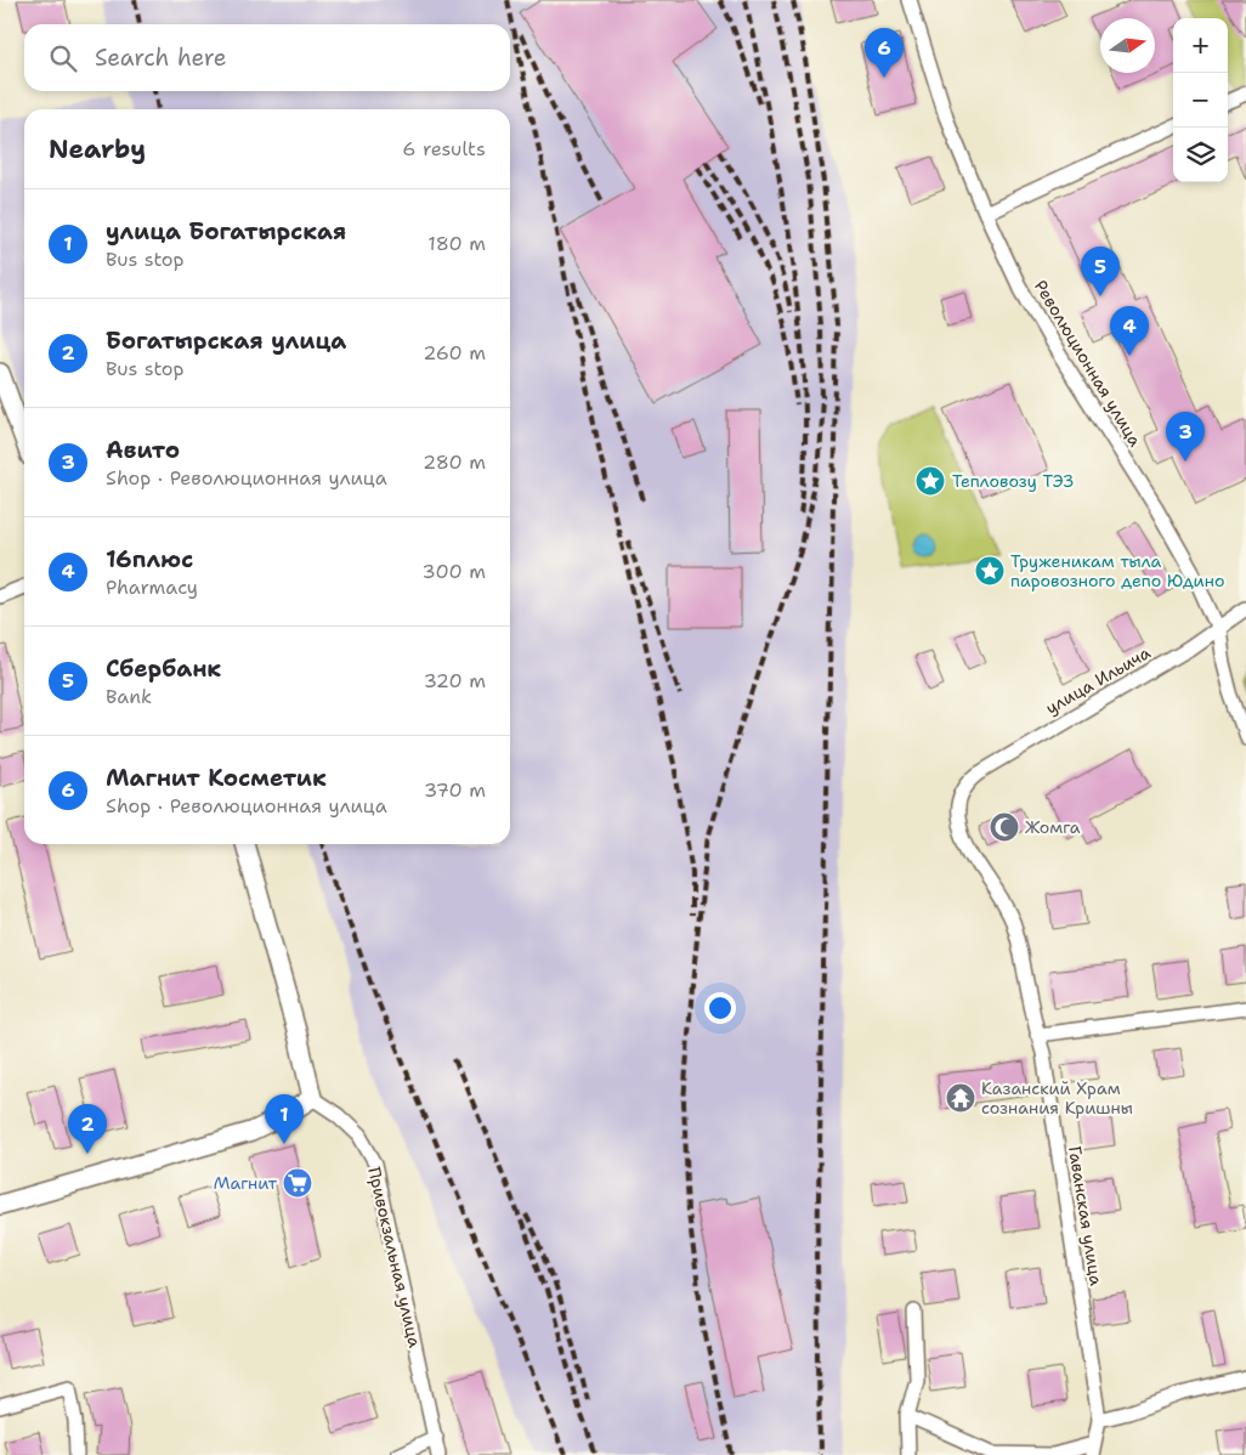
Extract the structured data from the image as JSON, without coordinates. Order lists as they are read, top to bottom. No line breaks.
{"streets":{"street":["Революционная улица","улица Ильича","Гаванская улица","Привокзальная улица"]},"crossings":[["Революционная улица","улица Ильича"],["улица Ильича","Гаванская улица"]],"places":{"place":["Тепловозу ТЭ3","Труженикам тыла паровозного депо Юдино"],"mosque":["Жомга"],"temple":["Казанский Храм сознания Кришны"],"supermarket":["Магнит"]},"north":"right","page":{"map_buttons":["+","−"],"search":"Search here","pins":["6","5","4","3","1","2"],"heading":["Nearby","6 results"],"list":[{"mark":"1","name":"улица Богатырская","note":"Bus stop","value":"180 m"},{"mark":"2","name":"Богатырская улица","note":"Bus stop","value":"260 m"},{"mark":"3","name":"Авито","note":"Shop · Революционная улица","value":"280 m"},{"mark":"4","name":"16плюс","note":"Pharmacy","value":"300 m"},{"mark":"5","name":"Сбербанк","note":"Bank","value":"320 m"},{"mark":"6","name":"Магнит Косметик","note":"Shop · Революционная улица","value":"370 m"}]}}
